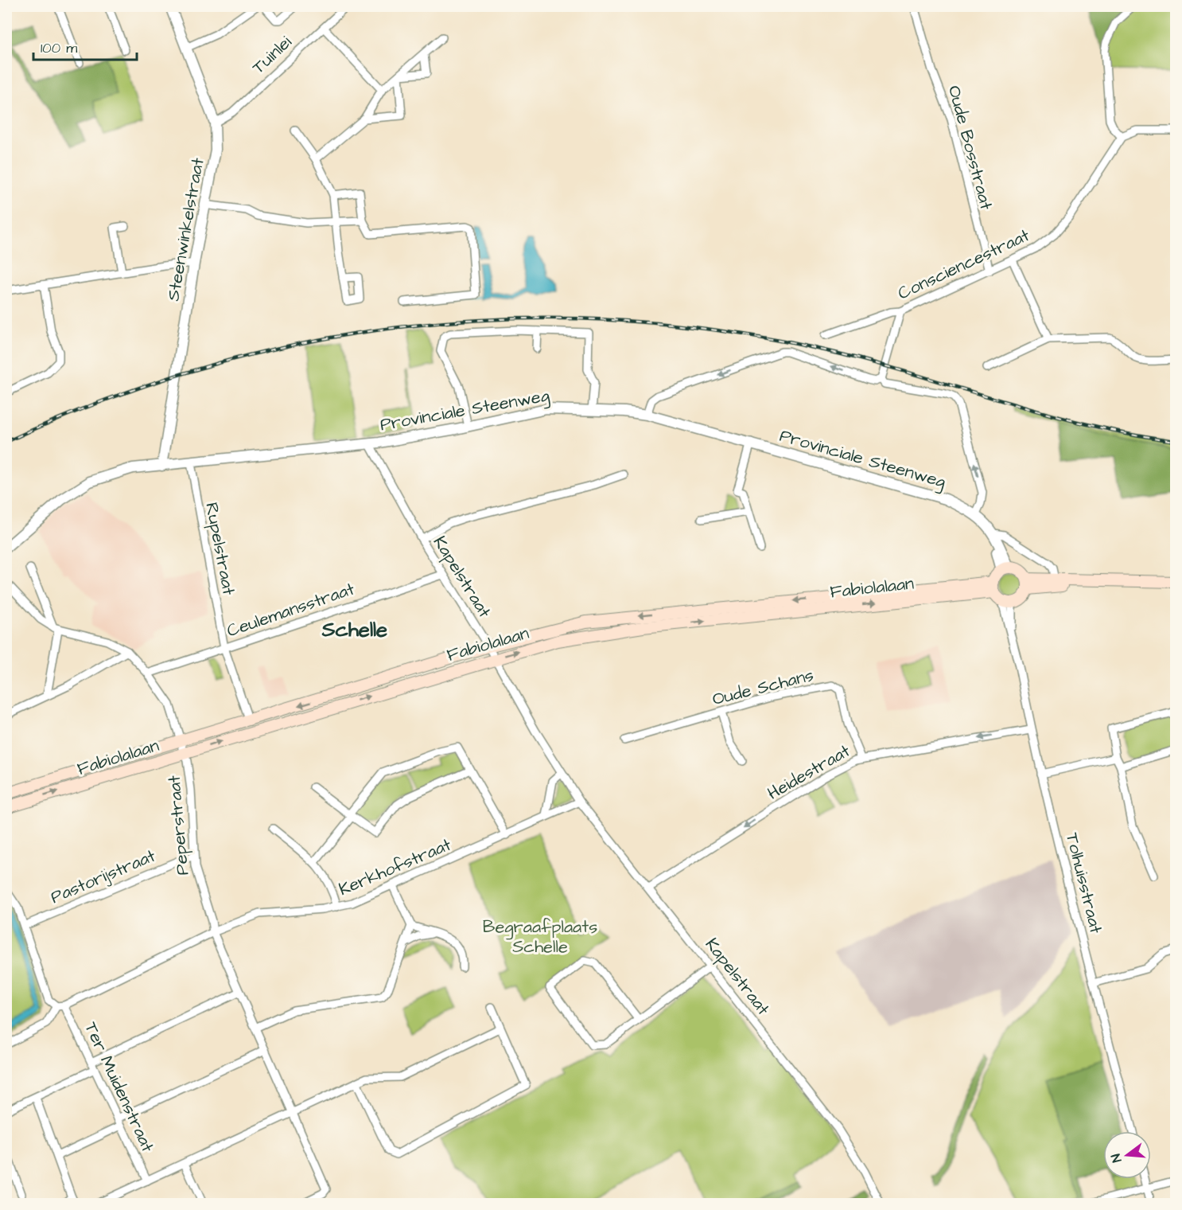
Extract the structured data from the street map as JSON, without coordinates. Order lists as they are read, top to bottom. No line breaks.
{"streets":{"main road":["Fabiolalaan"],"street":["Tuinlei","Oude Bosstraat","Steenwinkelstraat","Consciencestraat","Provinciale Steenweg","Rupelstraat","Kapelstraat","Ceulemansstraat","Oude Schans","Heidestraat","Peperstraat","Kerkhofstraat","Pastorijstraat","Tolhuisstraat","Ter Muidenstraat"]},"crossings":[["Tuinlei","Steenwinkelstraat"],["Oude Bosstraat","Consciencestraat"],["Steenwinkelstraat","Provinciale Steenweg"],["Provinciale Steenweg","Rupelstraat"],["Provinciale Steenweg","Kapelstraat"],["Rupelstraat","Fabiolalaan"],["Rupelstraat","Ceulemansstraat"],["Kapelstraat","Fabiolalaan"],["Kapelstraat","Ceulemansstraat"],["Kapelstraat","Heidestraat"],["Kapelstraat","Kerkhofstraat"],["Fabiolalaan","Peperstraat"],["Fabiolalaan","Tolhuisstraat"],["Ceulemansstraat","Peperstraat"],["Oude Schans","Heidestraat"],["Heidestraat","Tolhuisstraat"],["Peperstraat","Kerkhofstraat"],["Peperstraat","Pastorijstraat"],["Kerkhofstraat","Ter Muidenstraat"],["Pastorijstraat","Ter Muidenstraat"]],"one_way":["Heidestraat"],"districts":["Schelle"],"parks":["Begraafplaats Schelle"],"scale_bar":"100 m","north":"left"}
